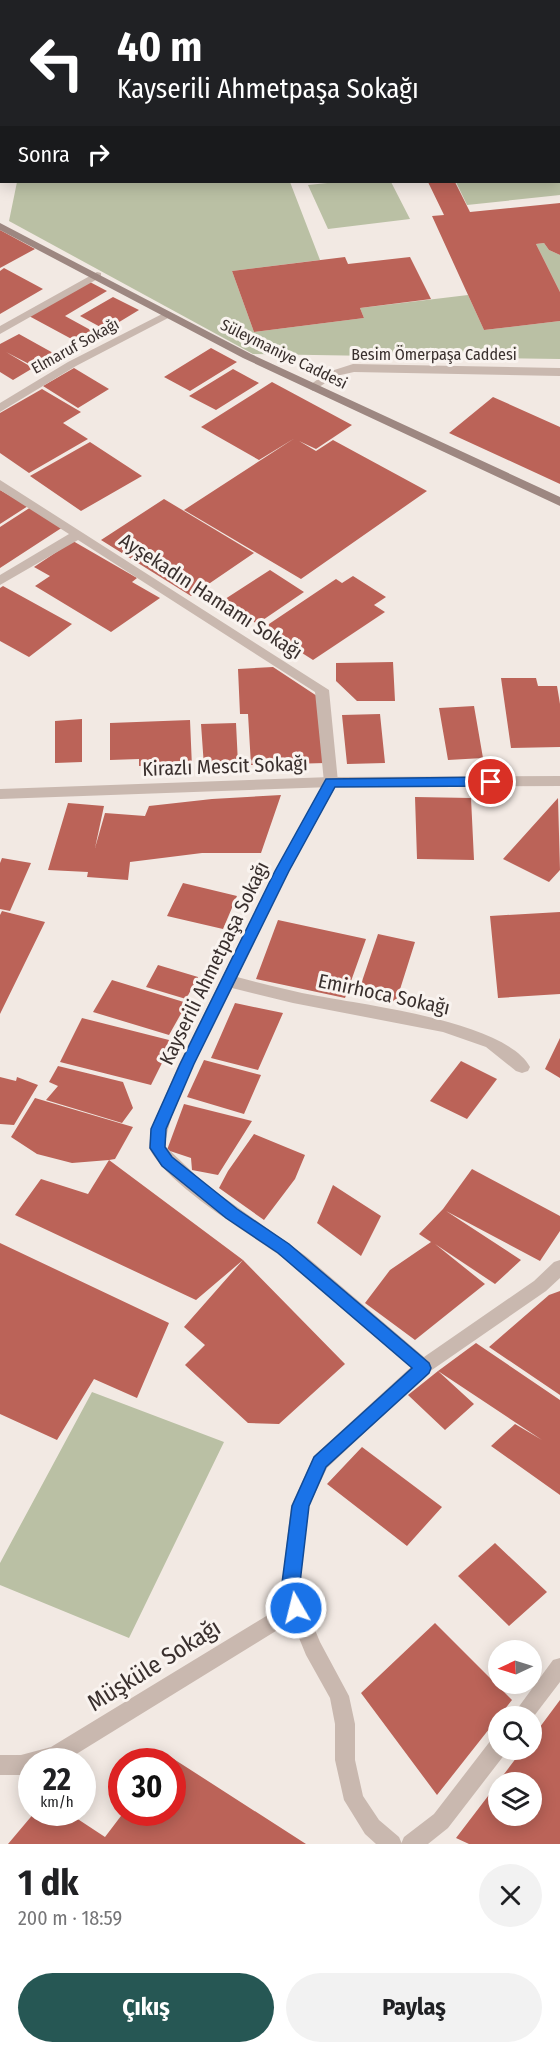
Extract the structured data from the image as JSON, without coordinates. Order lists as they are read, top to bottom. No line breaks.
{"streets":{"main road":["Süleymaniye Caddesi"],"street":["Elmaruf Sokağı","Besim Ömerpaşa Caddesi","Ayşekadın Hamamı Sokağı","Kirazlı Mescit Sokağı","Kayserili Ahmetpaşa Sokağı","Emirhoca Sokağı","Müşküle Sokağı"]},"crossings":[["Elmaruf Sokağı","Süleymaniye Caddesi"],["Süleymaniye Caddesi","Besim Ömerpaşa Caddesi"],["Ayşekadın Hamamı Sokağı","Kirazlı Mescit Sokağı"],["Ayşekadın Hamamı Sokağı","Kayserili Ahmetpaşa Sokağı"],["Kirazlı Mescit Sokağı","Kayserili Ahmetpaşa Sokağı"],["Kayserili Ahmetpaşa Sokağı","Emirhoca Sokağı"]],"north":"left","page":{"turn":["40 m","Kayserili Ahmetpaşa Sokağı"],"then":"Sonra","speed":"22 km/h","limit":"30","heading":["1 dk","200 m · 18:59"],"buttons":["Çıkış","Paylaş"]}}
